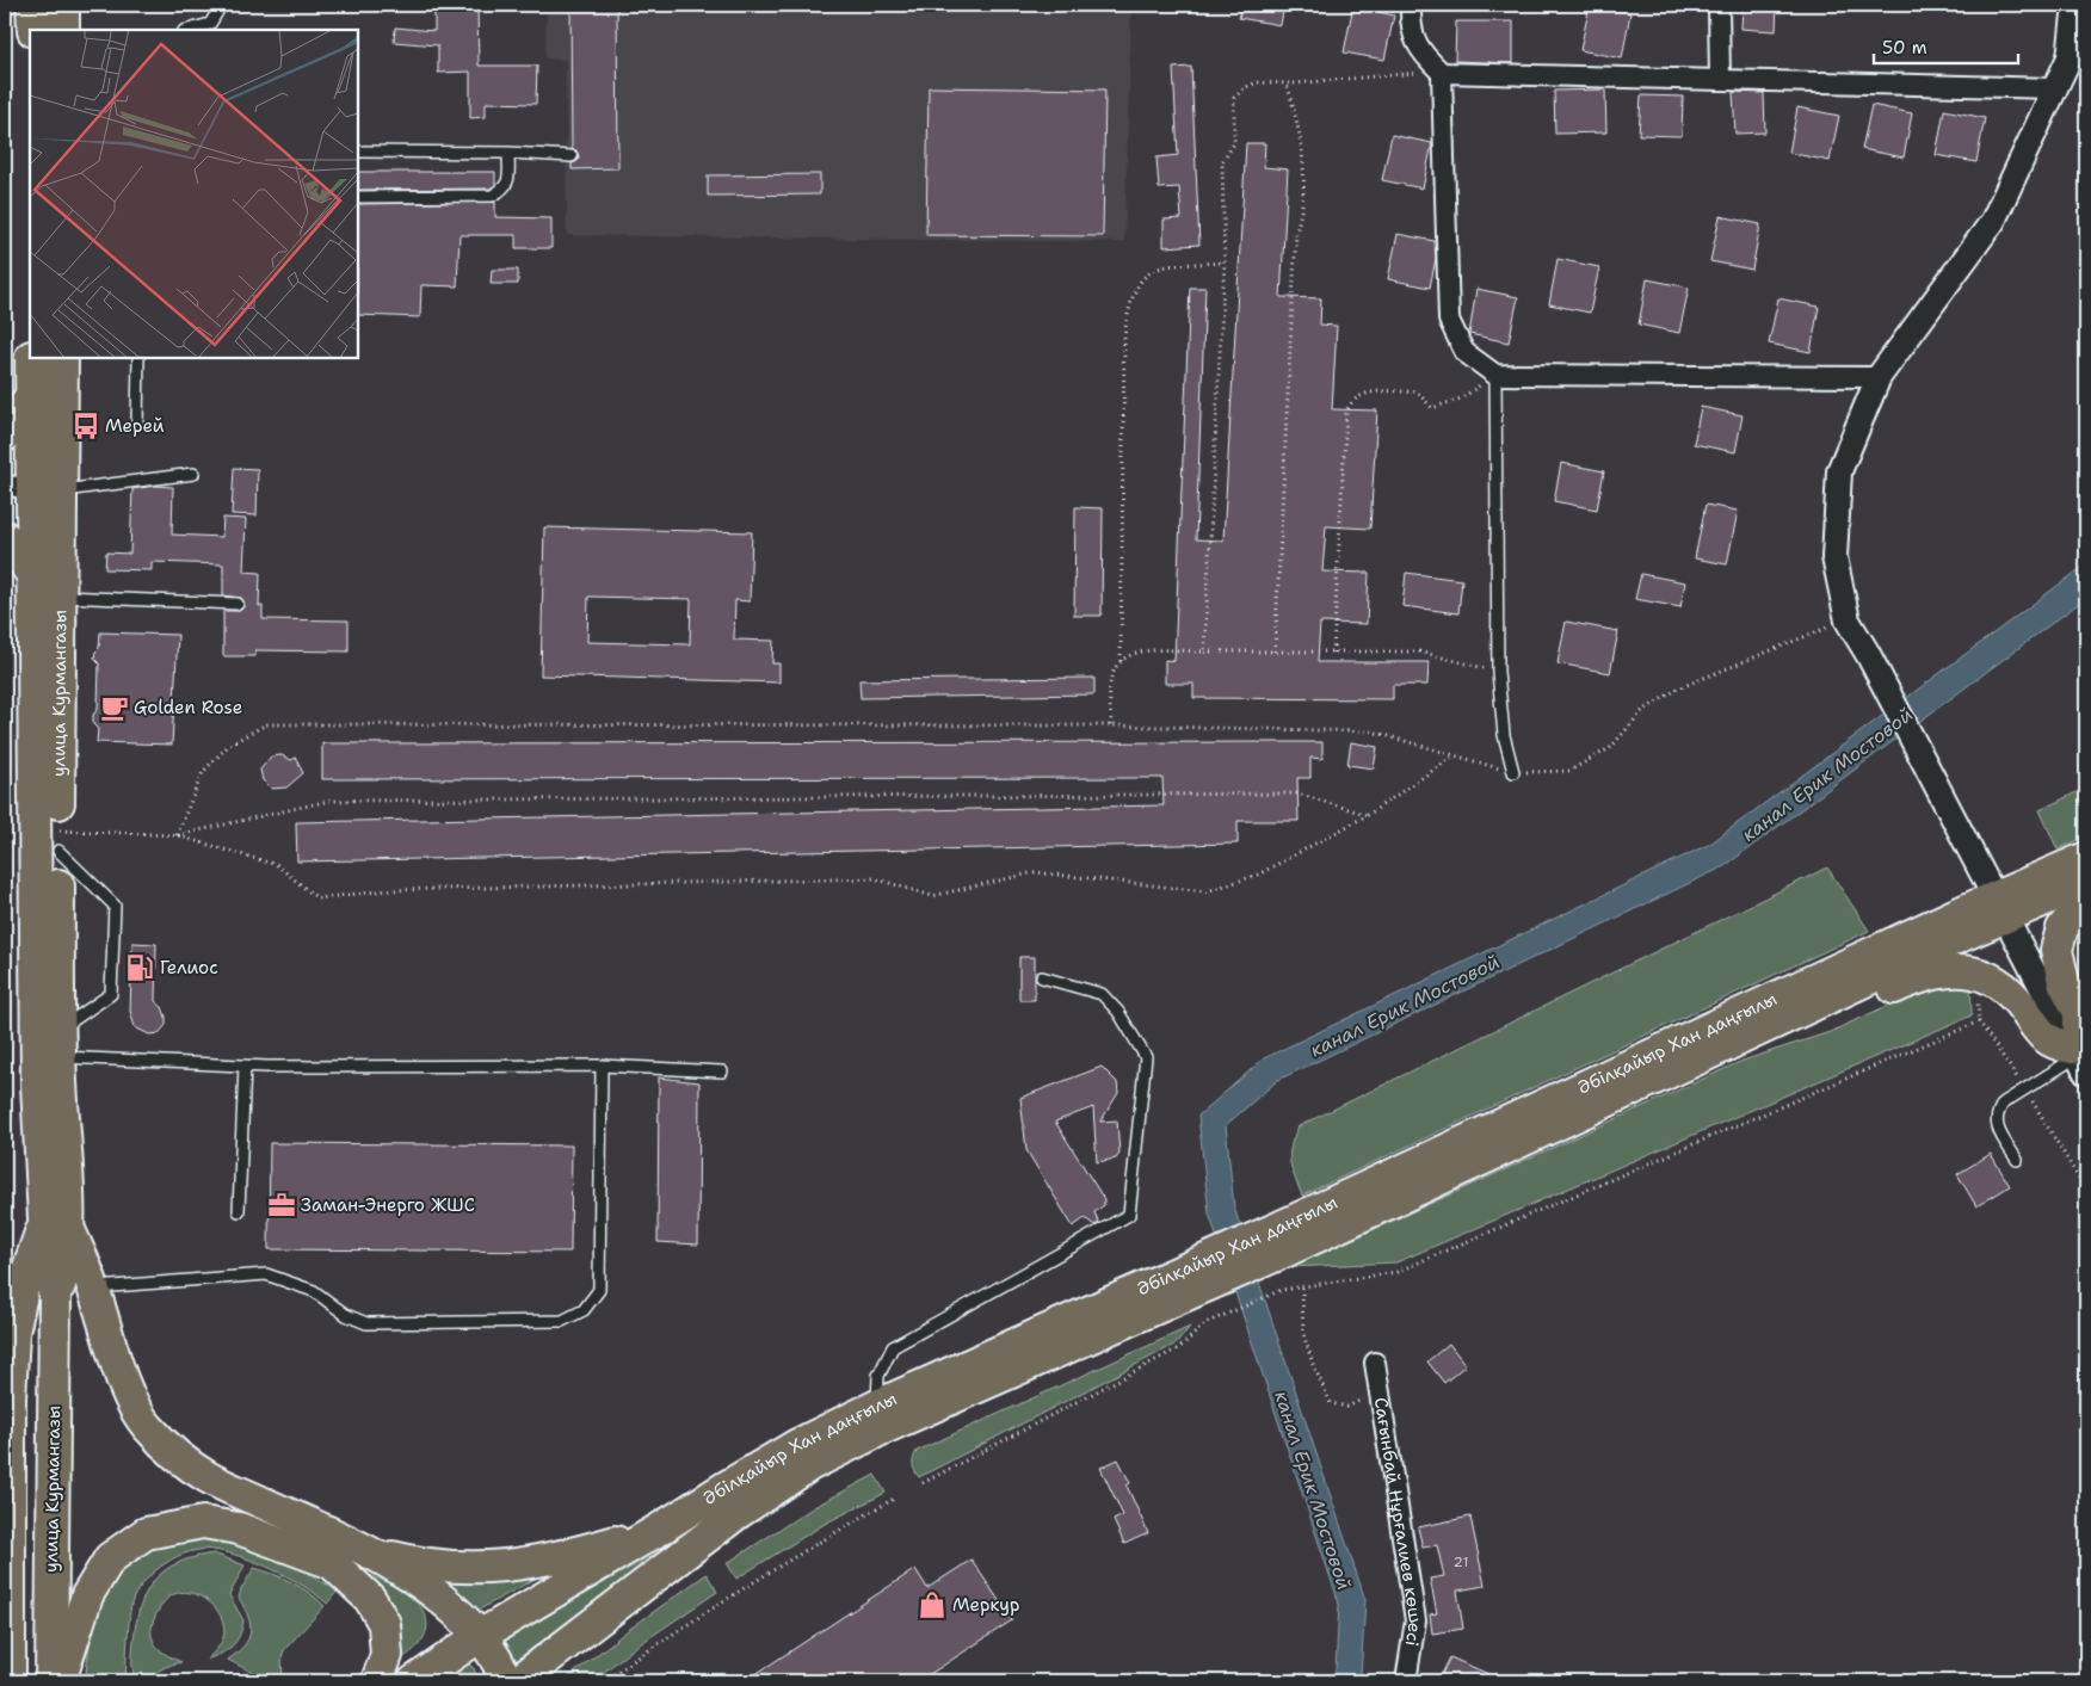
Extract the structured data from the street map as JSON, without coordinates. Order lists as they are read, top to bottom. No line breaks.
{"streets":{"main road":["улица Курмангазы","Әбілқайыр Хан даңғылы"],"street":["Сағынбай Нұрғалиев көшесі"]},"water":["канал Ерик Мостовой"],"places":{"bus stop":["Мерей"],"cafe":["Golden Rose"],"fuel station":["Гелиос"],"office":["Заман-Энерго ЖШС"],"shop":["Меркур"]},"house_numbers":["21"],"scale_bar":"50 m"}
